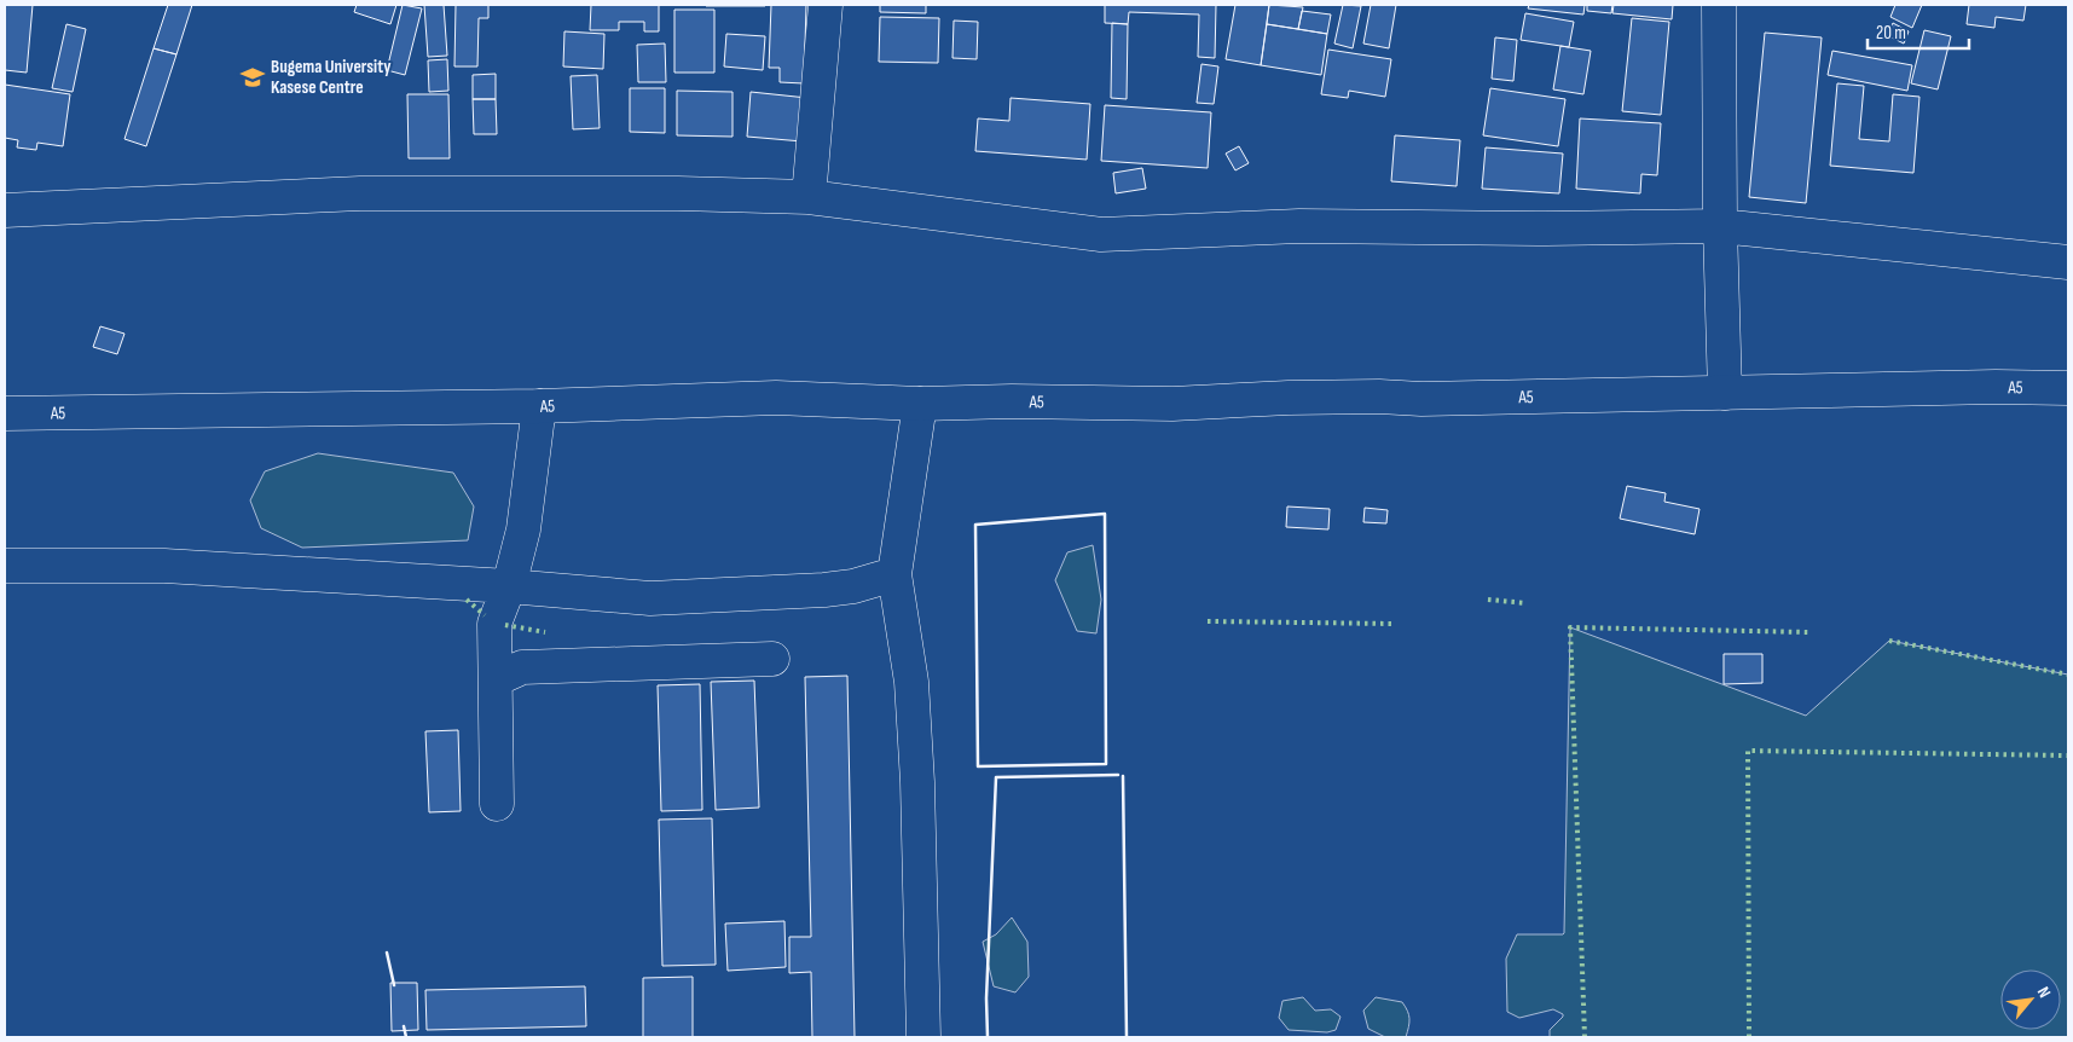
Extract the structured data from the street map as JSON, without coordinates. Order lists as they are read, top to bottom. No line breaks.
{"streets":{"main road":["A5"]},"places":{"school or university":["Bugema University Kasese Centre"]},"scale_bar":"20 m","north":"top right"}
